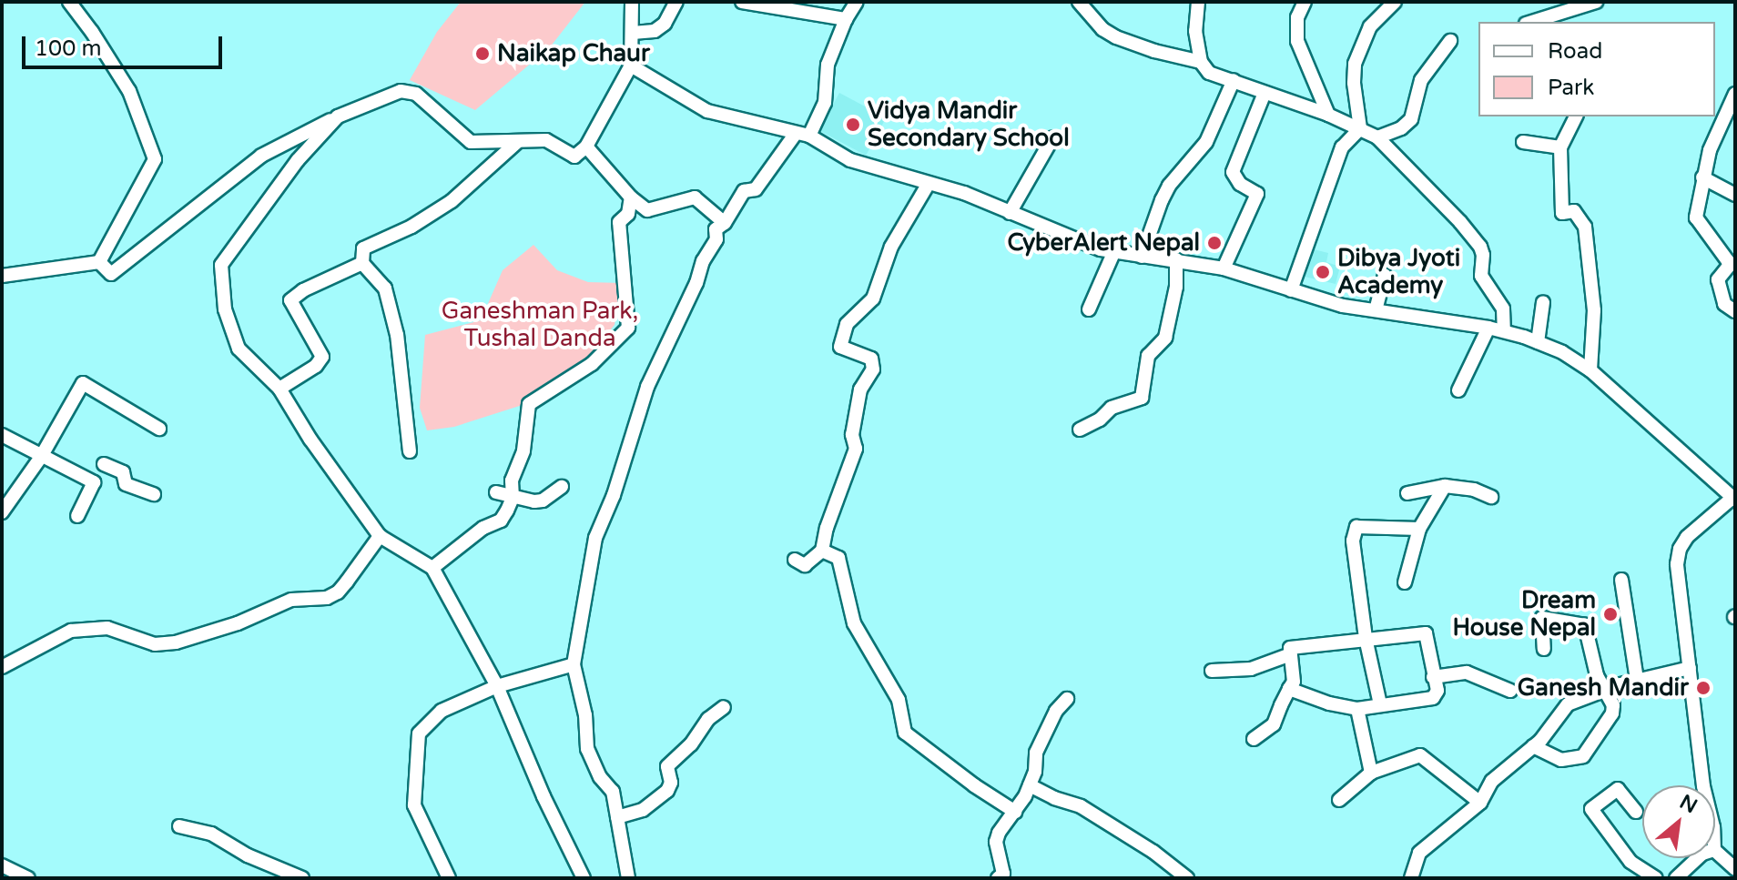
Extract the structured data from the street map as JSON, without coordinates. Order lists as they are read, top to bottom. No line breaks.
{"parks":["Ganeshman Park, Tushal Danda"],"places":["Naikap Chaur","Vidya Mandir Secondary School","CyberAlert Nepal","Dibya Jyoti Academy","Dream House Nepal","Ganesh Mandir"],"legend":["Road","Park"],"scale_bar":"100 m","north":"top right"}
